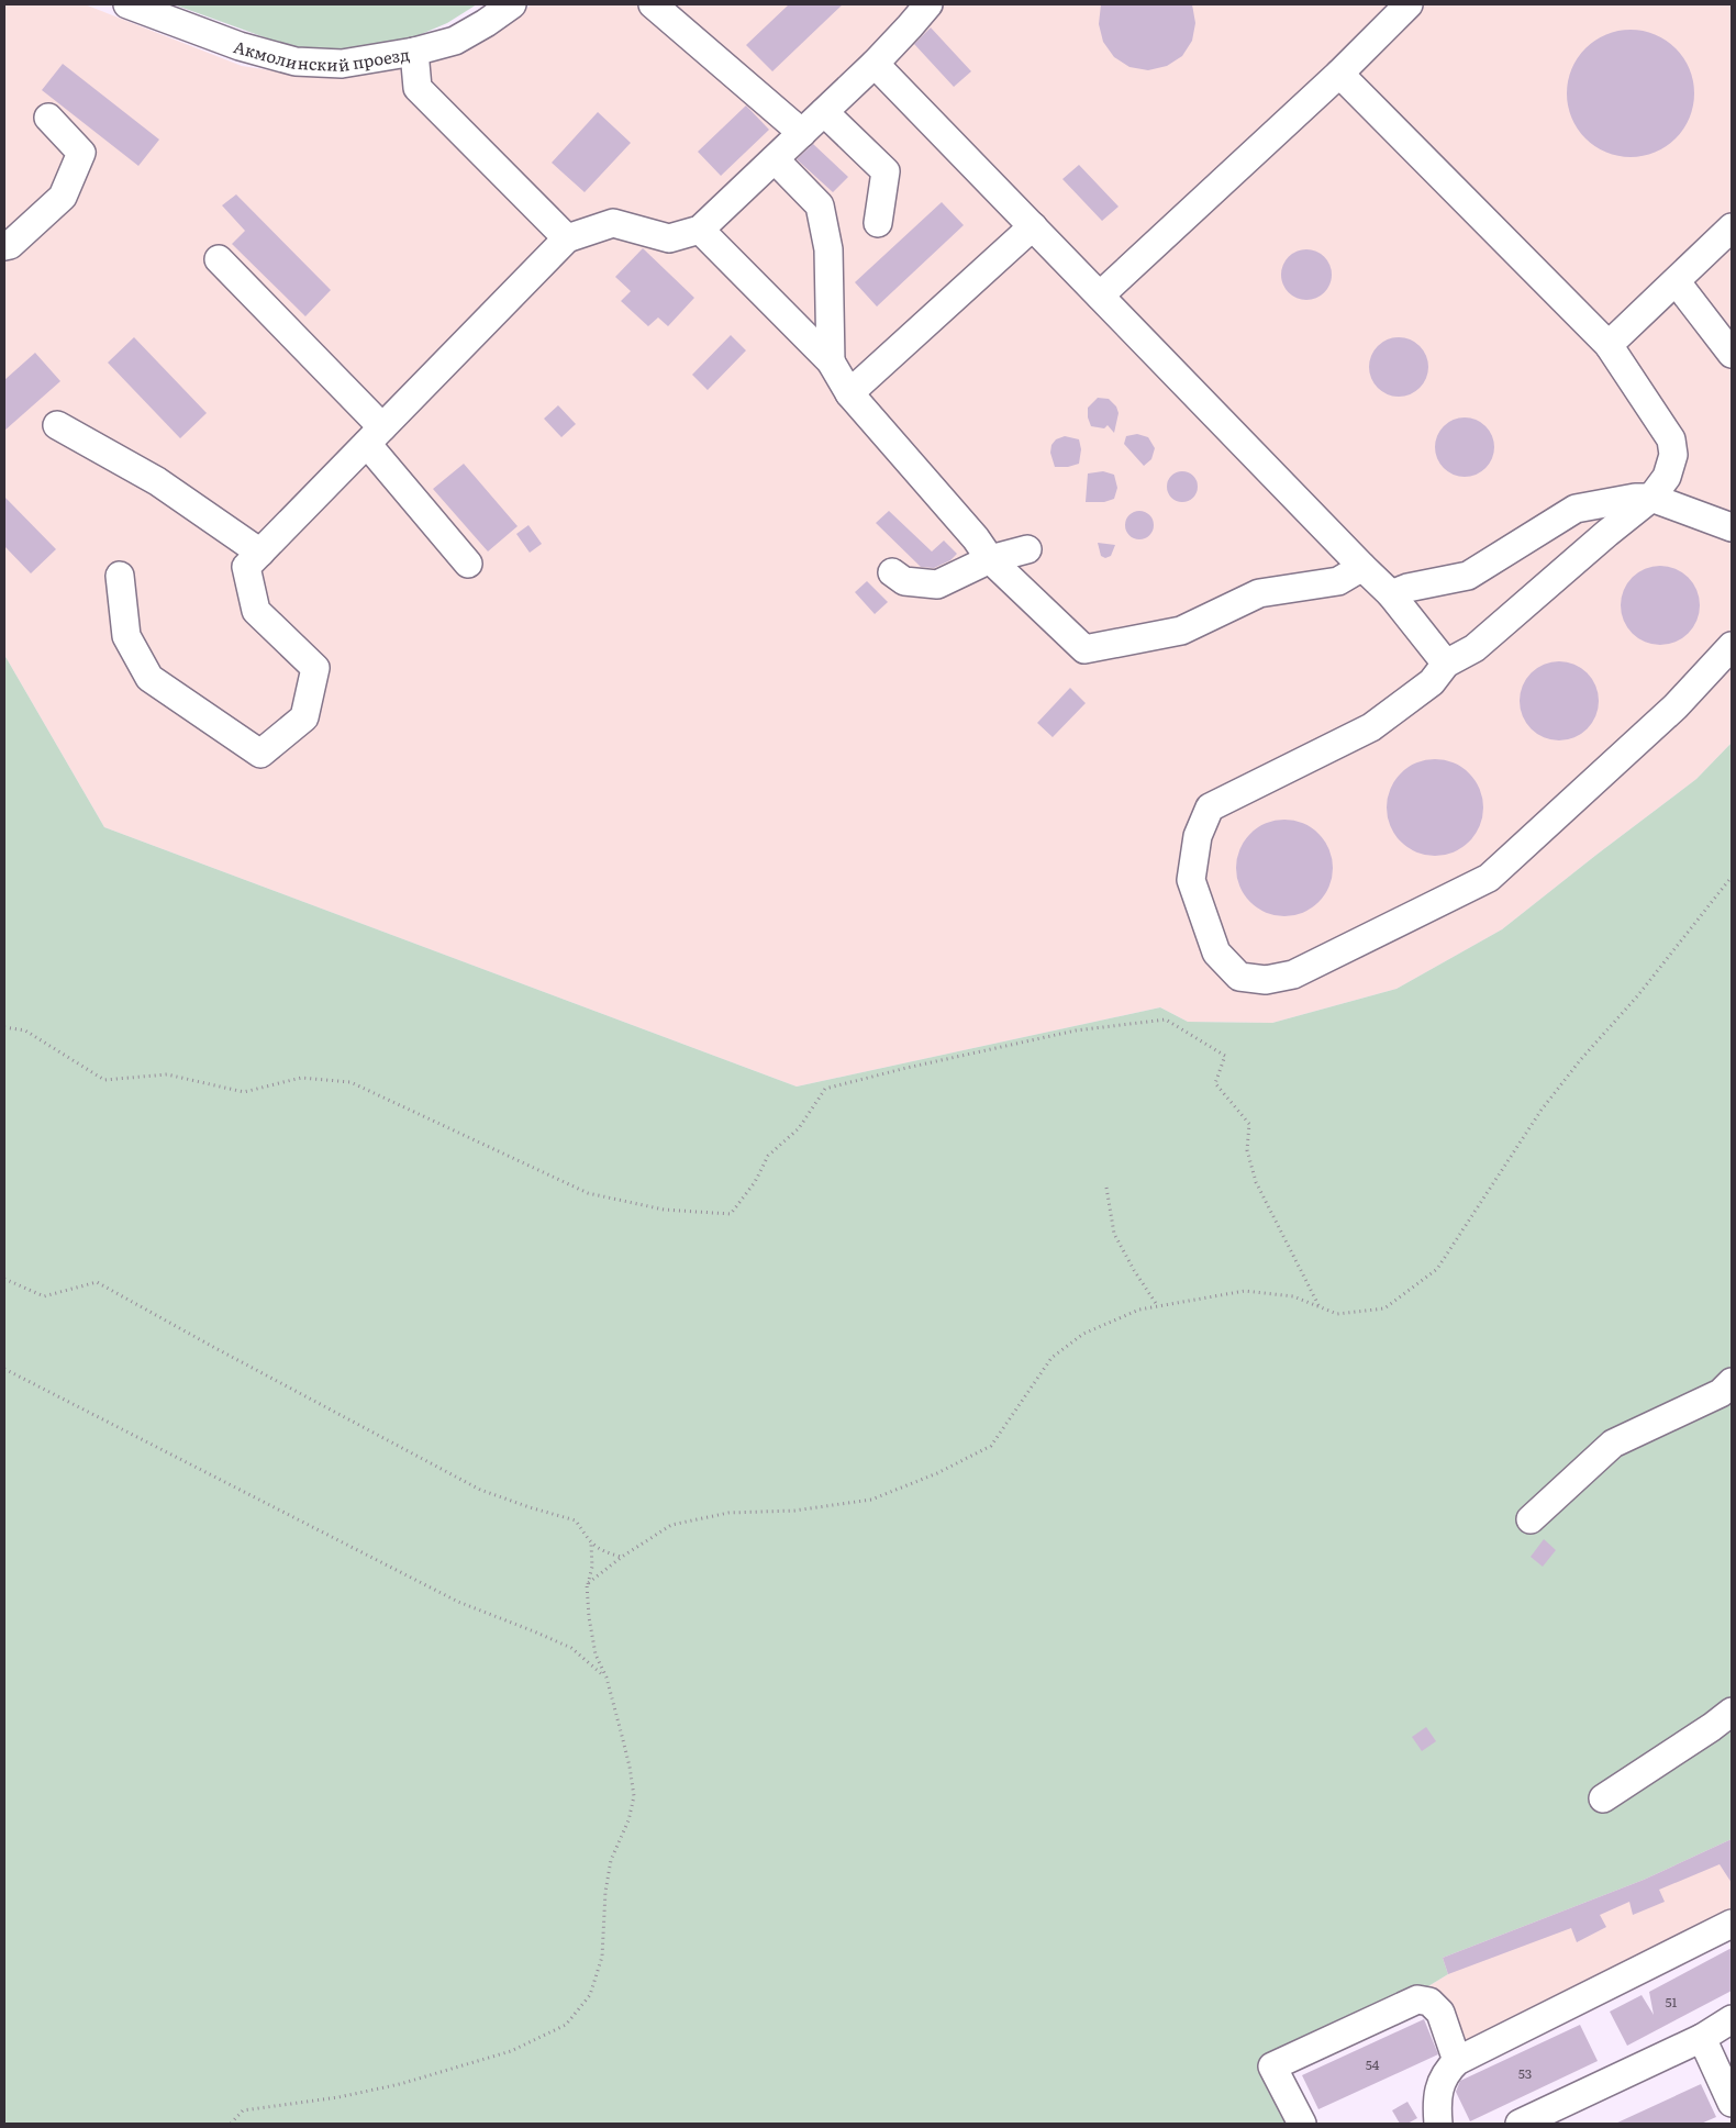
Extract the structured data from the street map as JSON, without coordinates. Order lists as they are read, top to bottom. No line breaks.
{"streets":{"street":["Акмолинский проезд"]},"house_numbers":["51","54","53"]}
